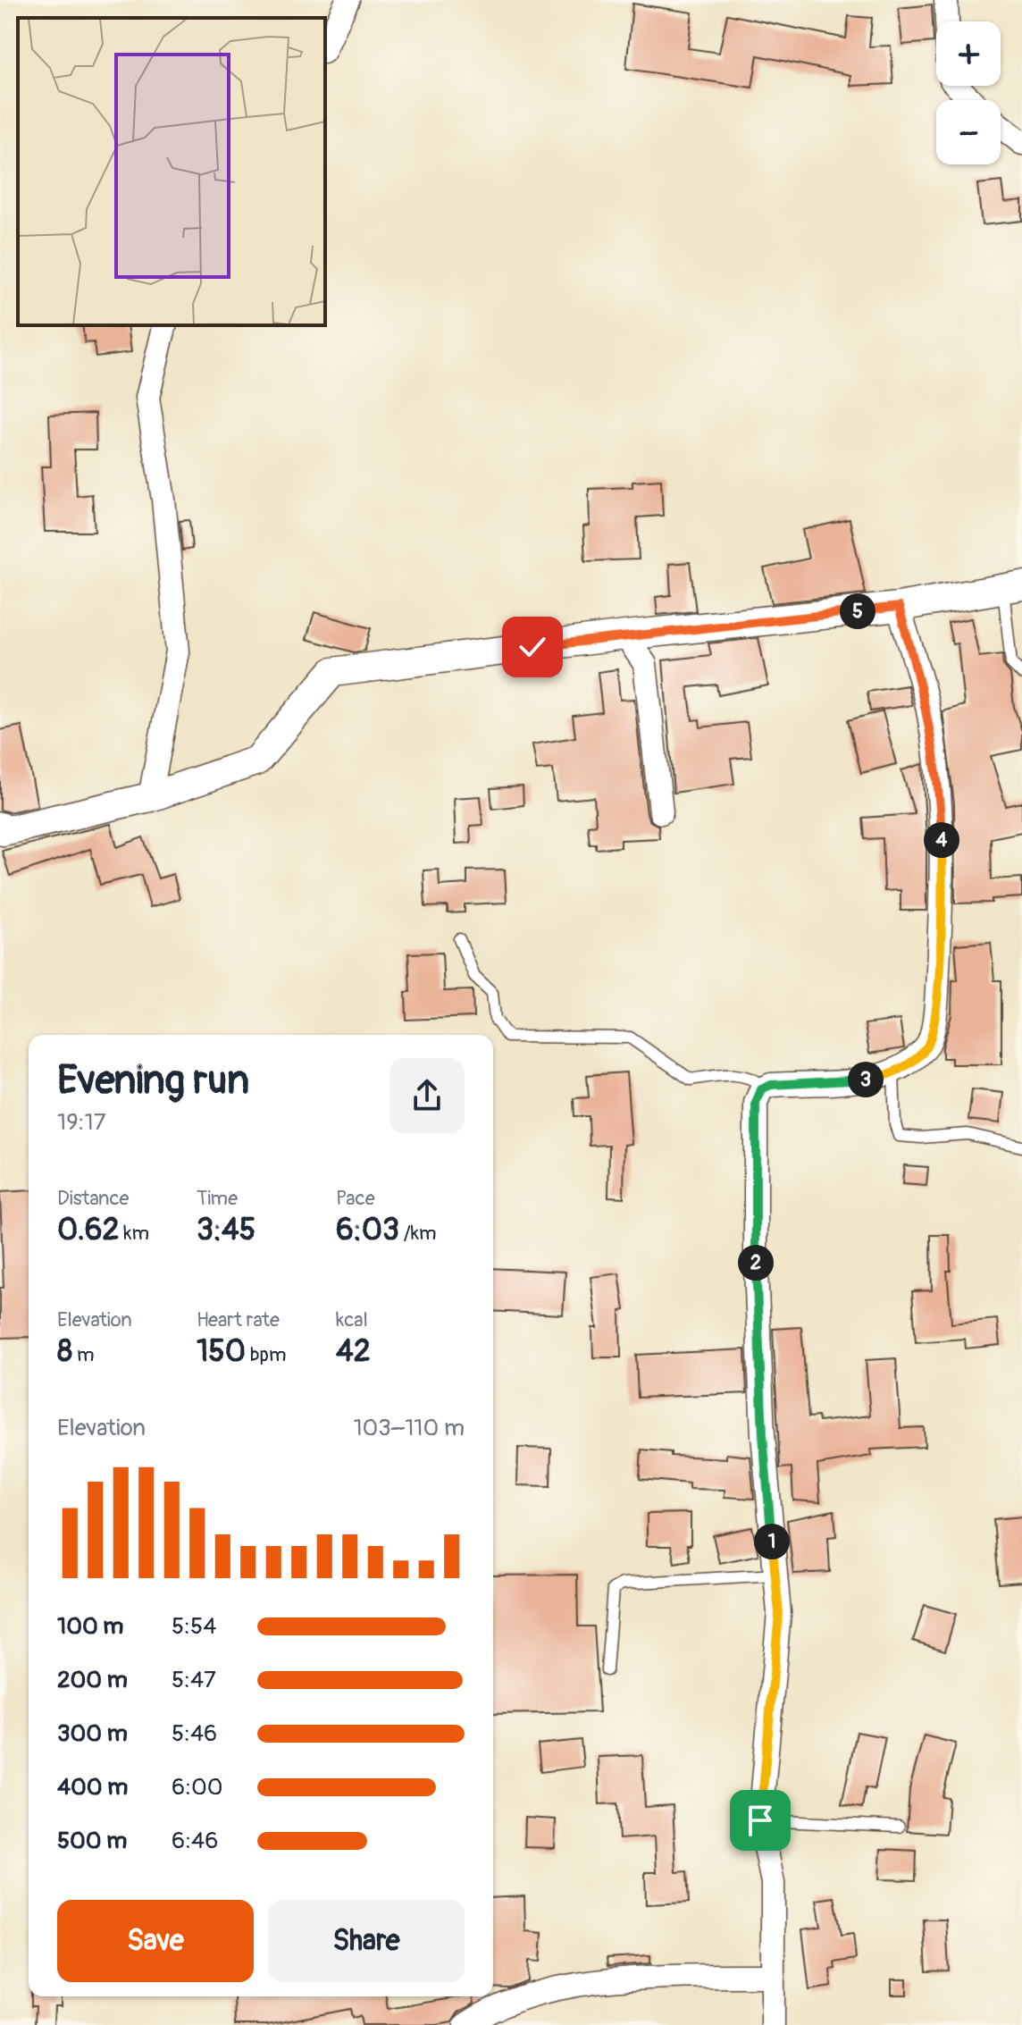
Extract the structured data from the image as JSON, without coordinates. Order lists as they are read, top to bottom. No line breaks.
{"page":{"map_buttons":["+","−"],"pins":["5","4","3","2","1"],"heading":["Evening run","19:17"],"stats":[["Distance","0.62 km"],["Time","3:45"],["Pace","6:03 /km"],["Elevation","8 m"],["Heart rate","150 bpm"],["kcal","42"]],"chart":["Elevation","103–110 m"],"list":[{"name":"100 m","note":"5:54"},{"name":"200 m","note":"5:47"},{"name":"300 m","note":"5:46"},{"name":"400 m","note":"6:00"},{"name":"500 m","note":"6:46"}],"buttons":["Save","Share"]}}
